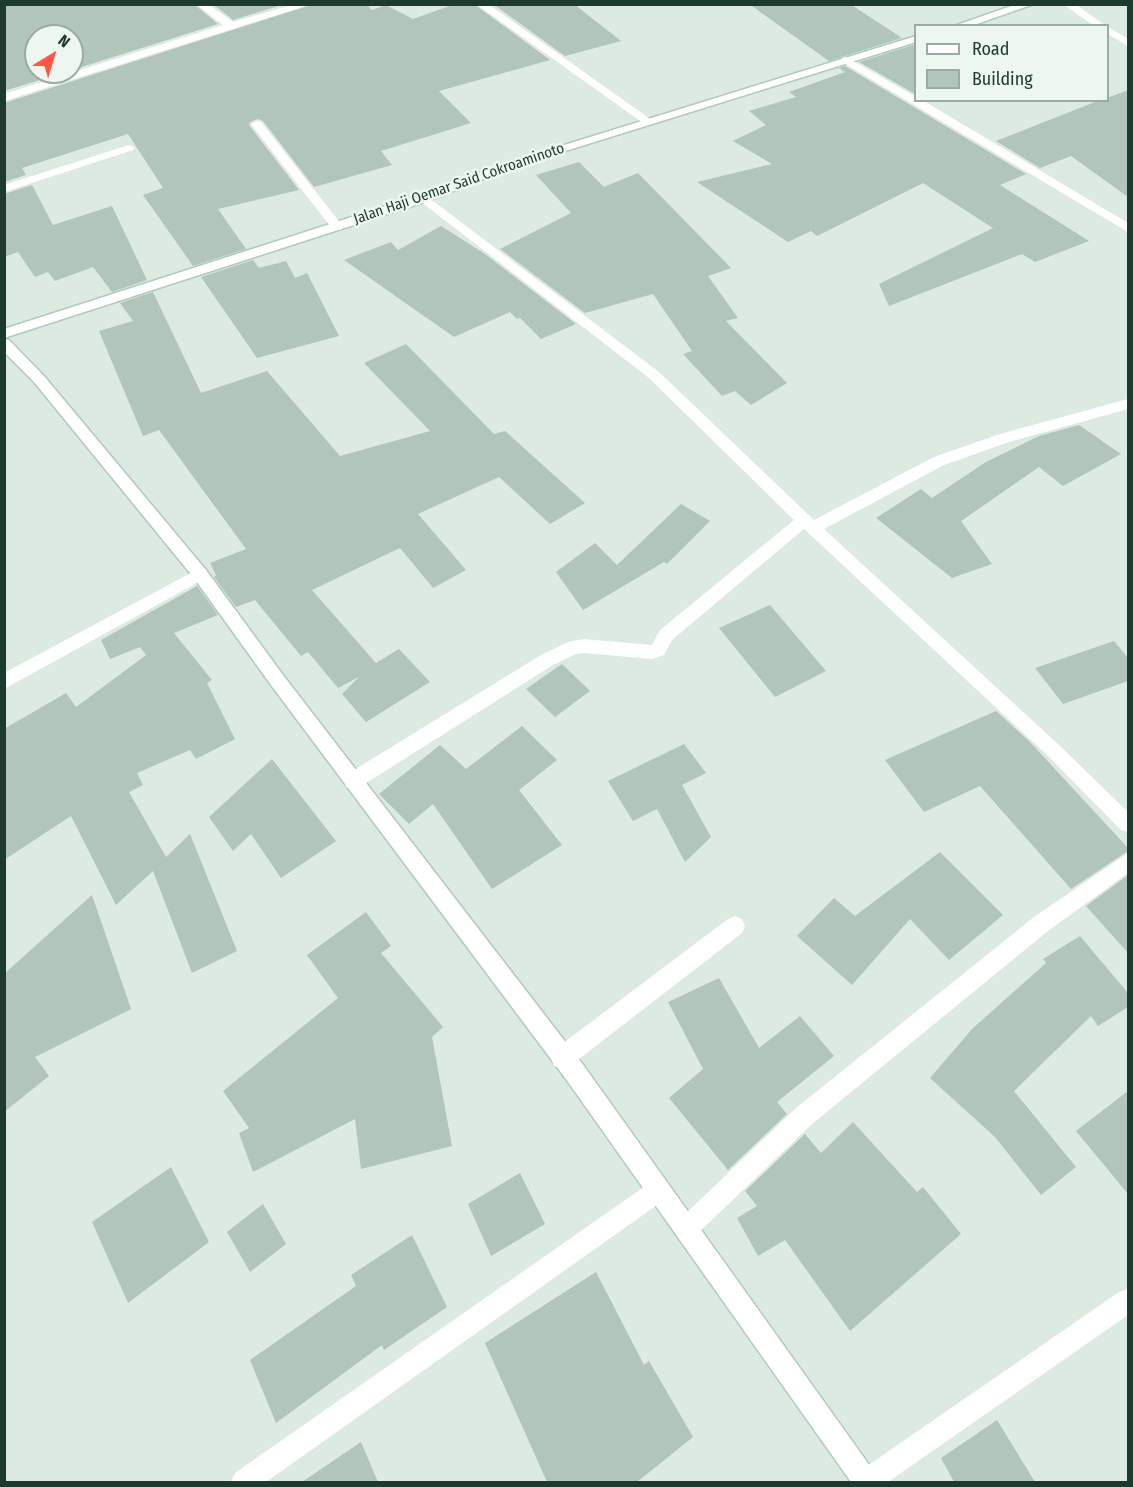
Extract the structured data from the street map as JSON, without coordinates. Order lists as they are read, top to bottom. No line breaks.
{"streets":{"street":["Jalan Haji Oemar Said Cokroaminoto"]},"legend":["Road","Building"],"north":"top right"}
